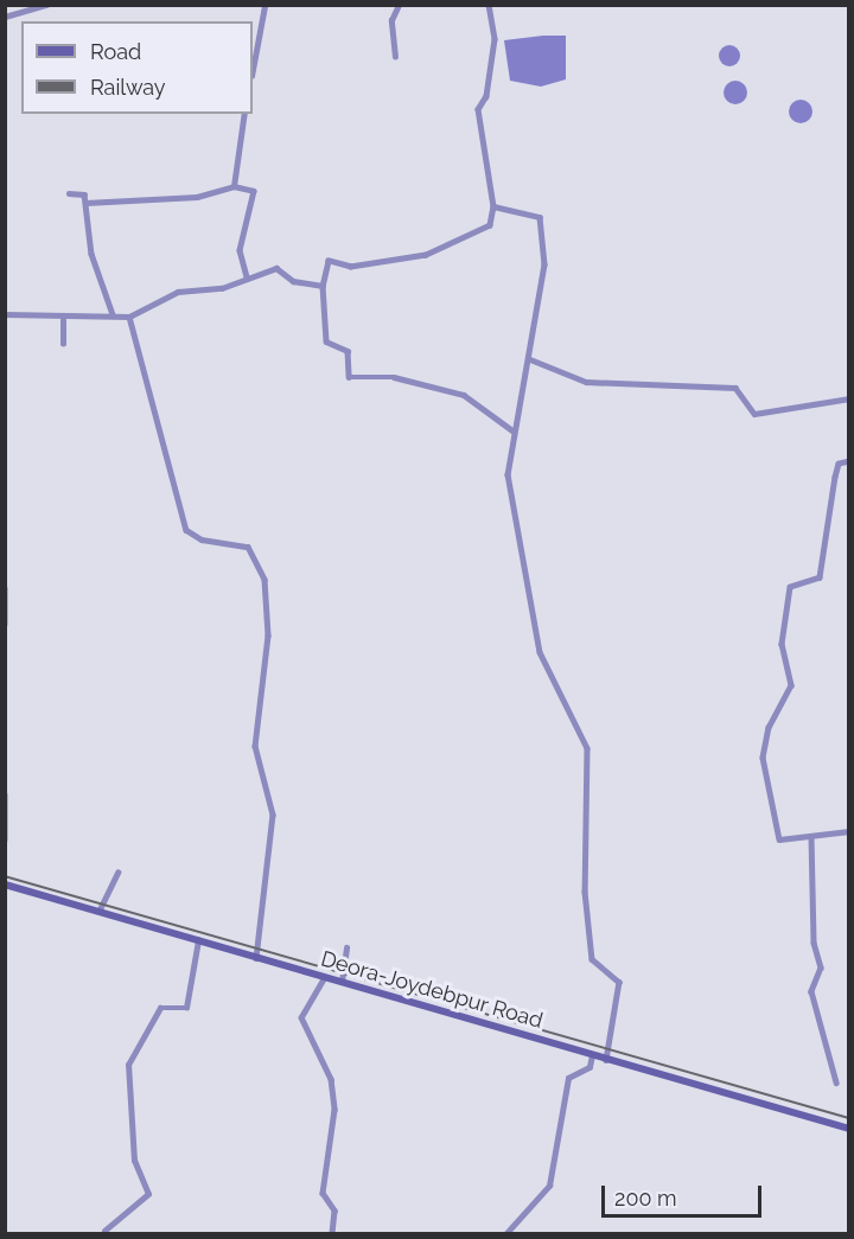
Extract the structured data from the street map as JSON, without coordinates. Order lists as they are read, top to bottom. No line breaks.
{"streets":{"street":["Deora-Joydebpur Road"]},"legend":["Road","Railway"],"scale_bar":"200 m"}
